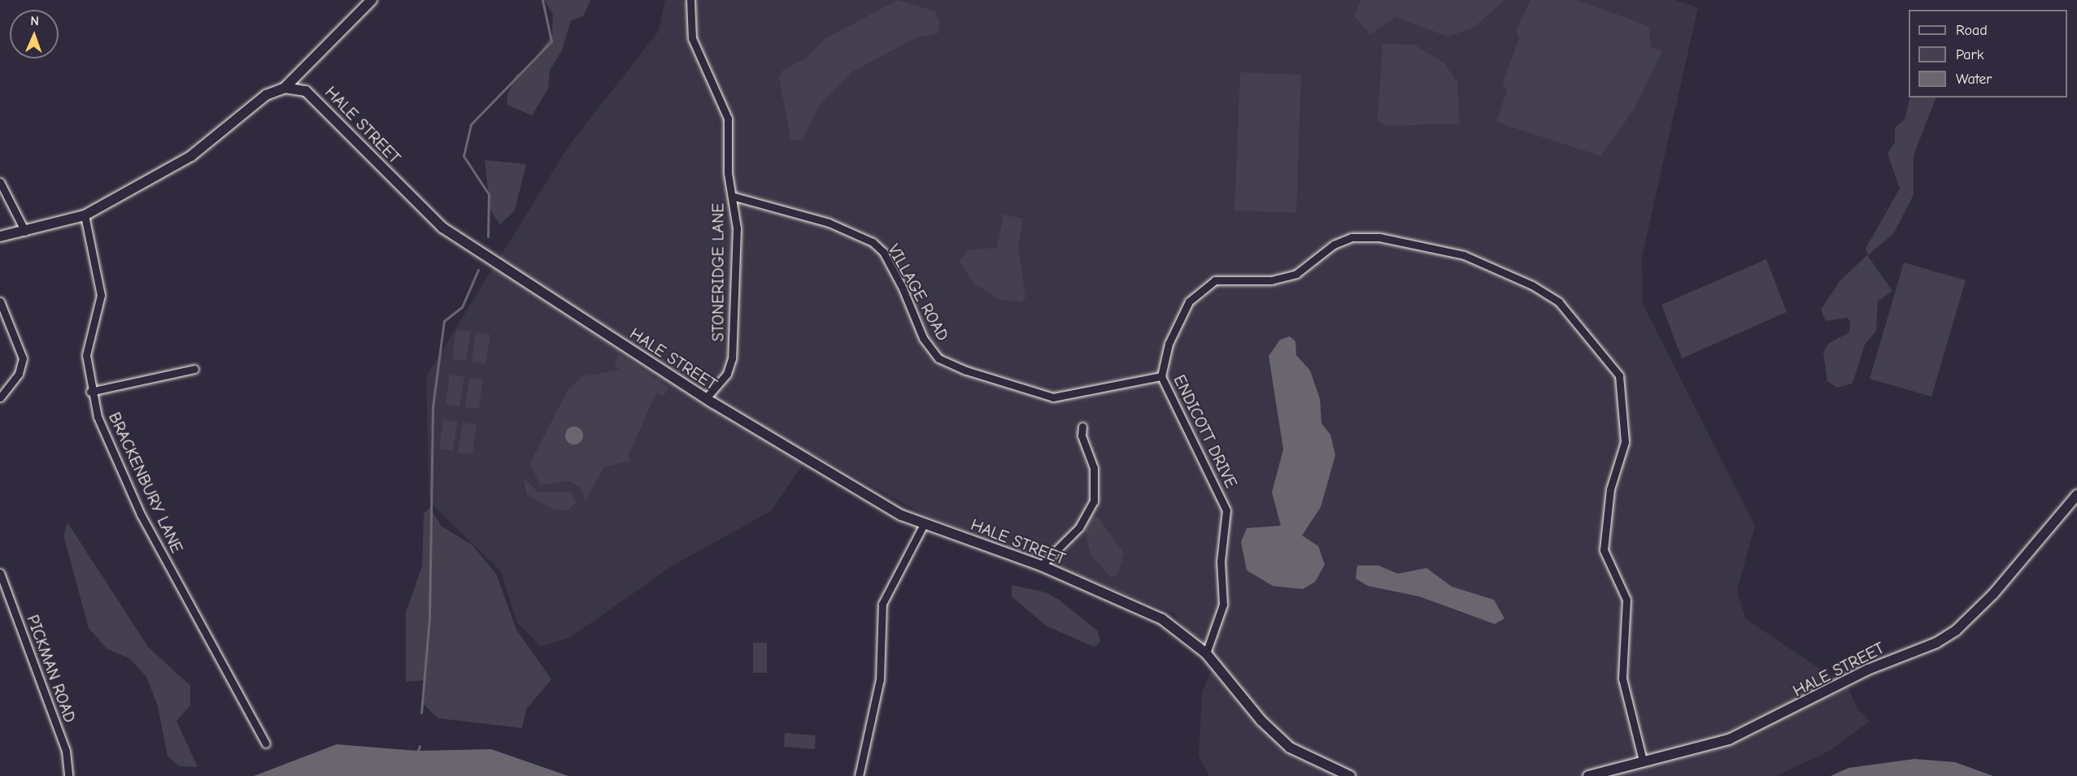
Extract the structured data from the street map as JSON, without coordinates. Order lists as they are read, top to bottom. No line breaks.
{"streets":{"main road":["HALE STREET"],"street":["STONERIDGE LANE","VILLAGE ROAD","ENDICOTT DRIVE","BRACKENBURY LANE","PICKMAN ROAD"]},"crossings":[["HALE STREET","STONERIDGE LANE"],["HALE STREET","ENDICOTT DRIVE"],["STONERIDGE LANE","VILLAGE ROAD"],["VILLAGE ROAD","ENDICOTT DRIVE"]],"legend":["Road","Park","Water"],"north":"top"}
